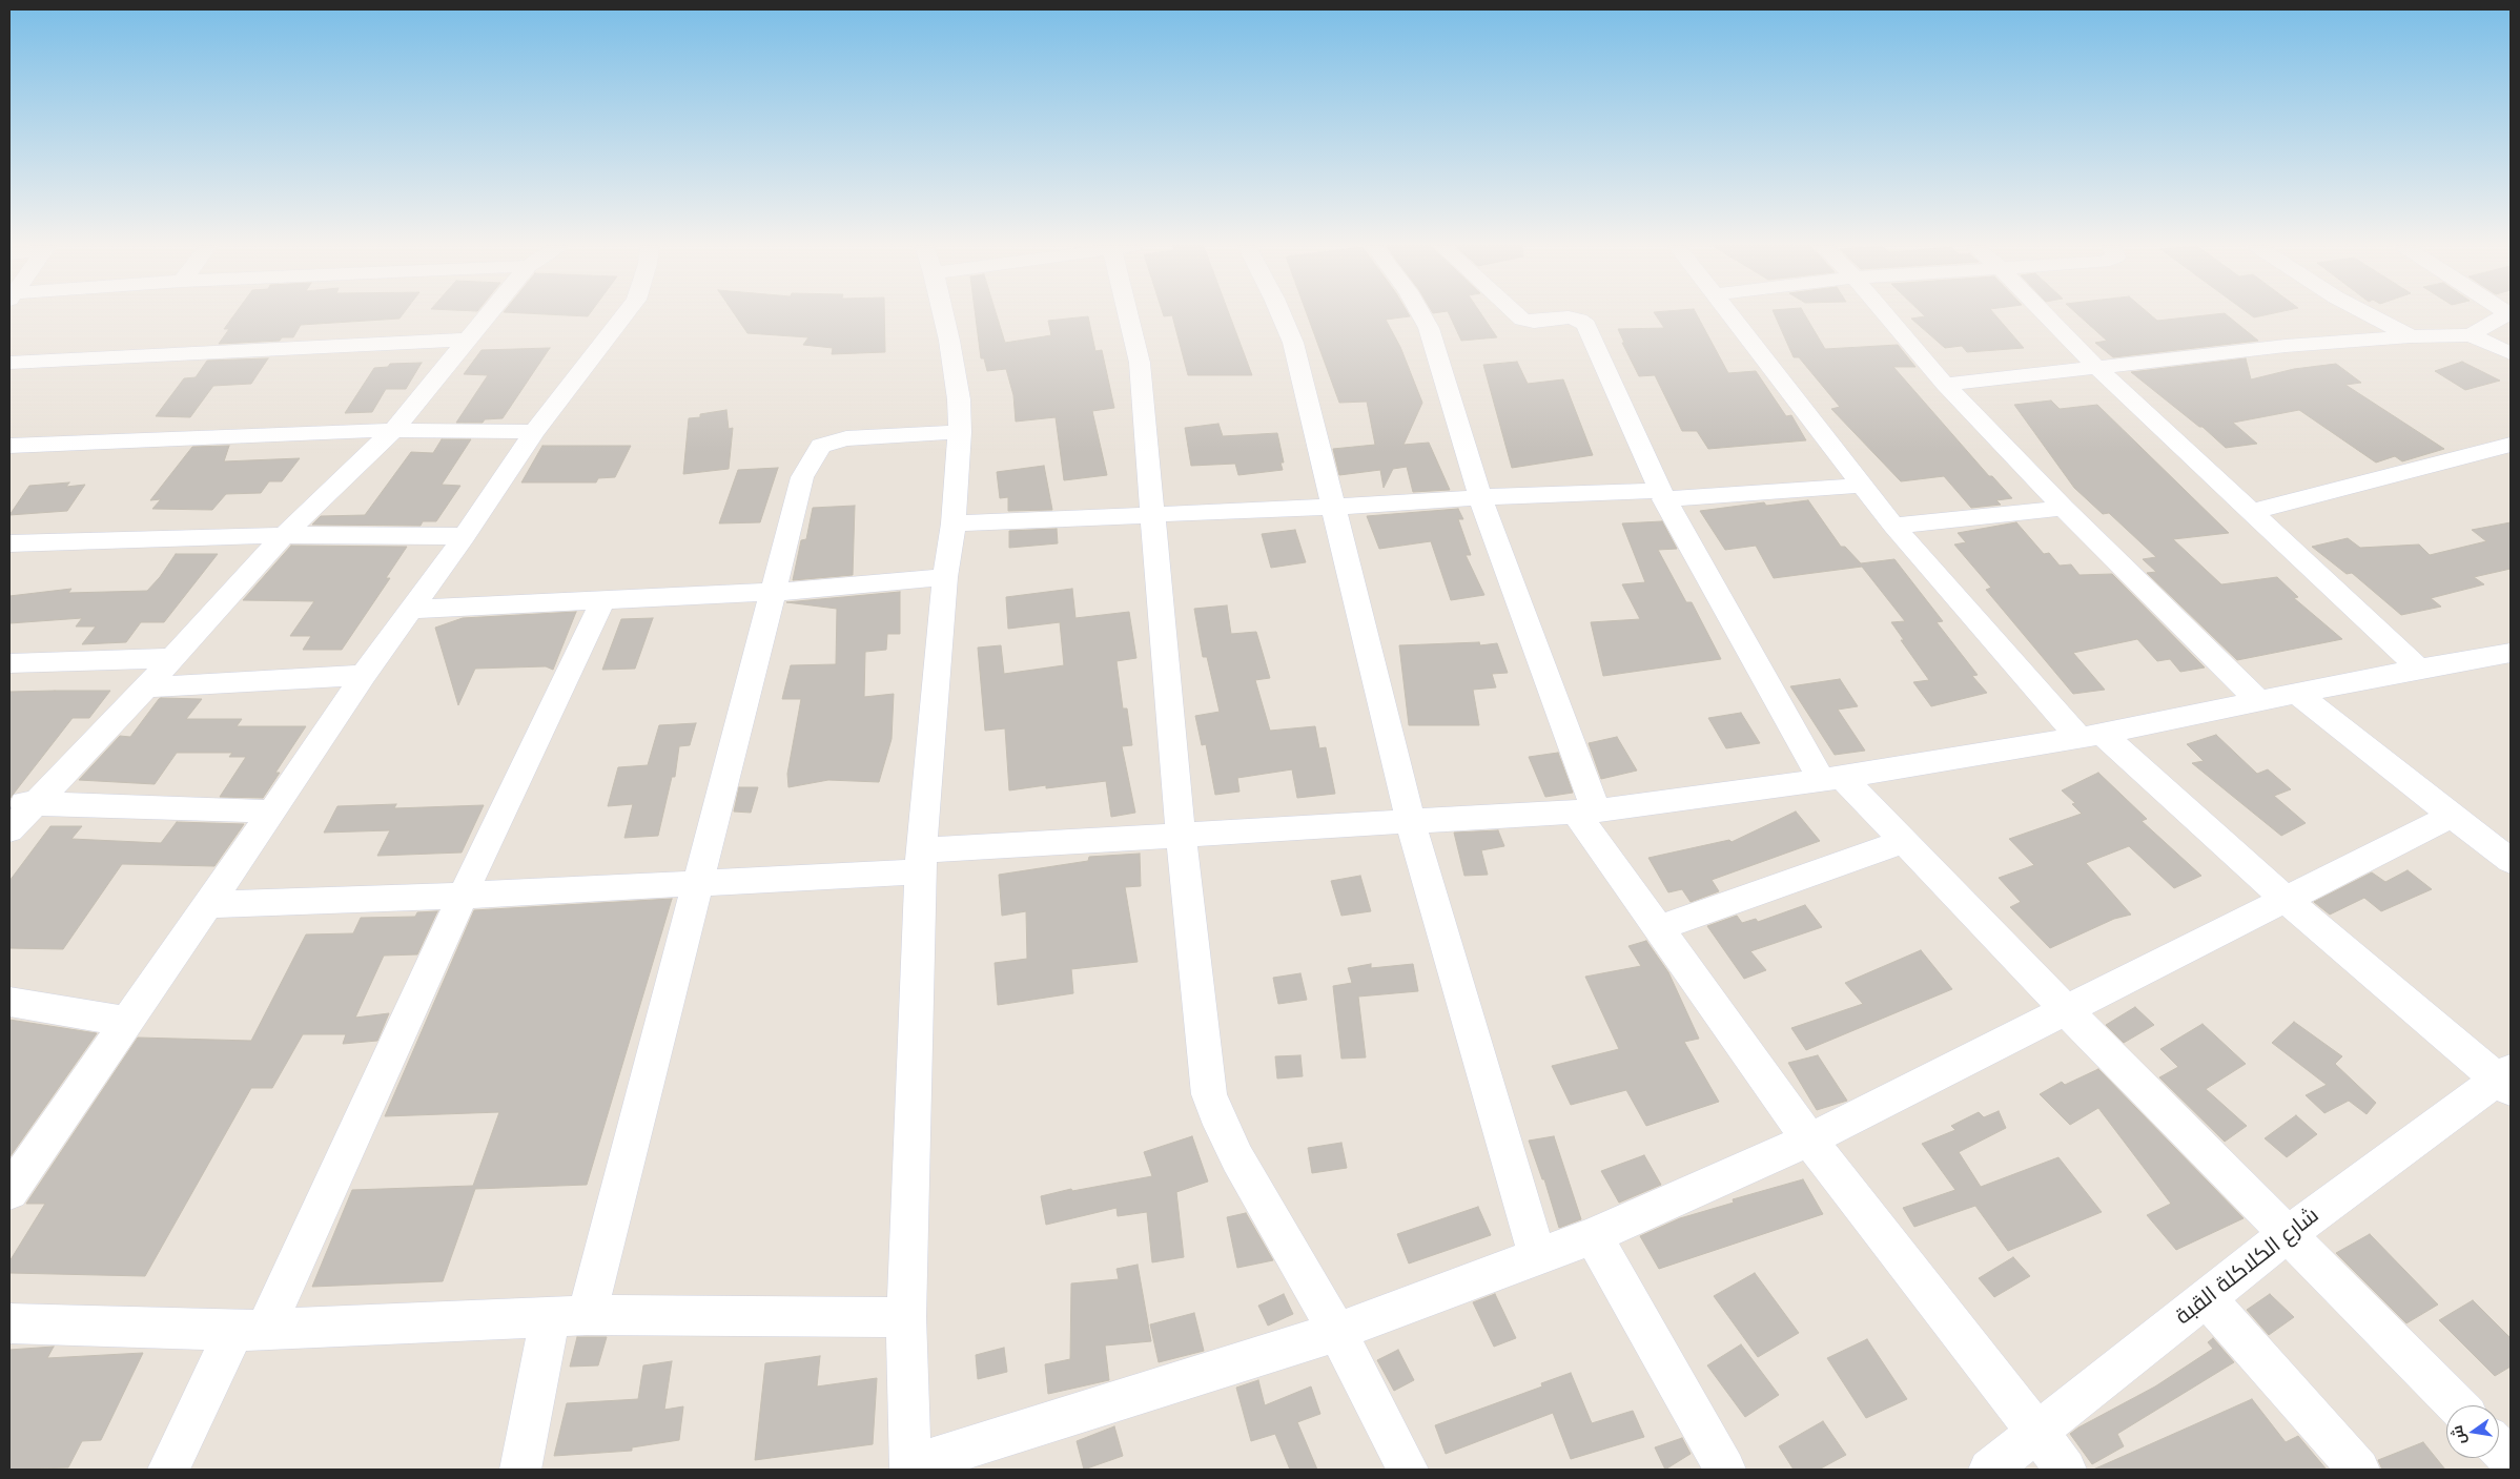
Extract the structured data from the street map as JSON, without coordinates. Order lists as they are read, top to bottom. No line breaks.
{"streets":{"street":["شارع الكلاكلة القبة"]},"north":"left"}
